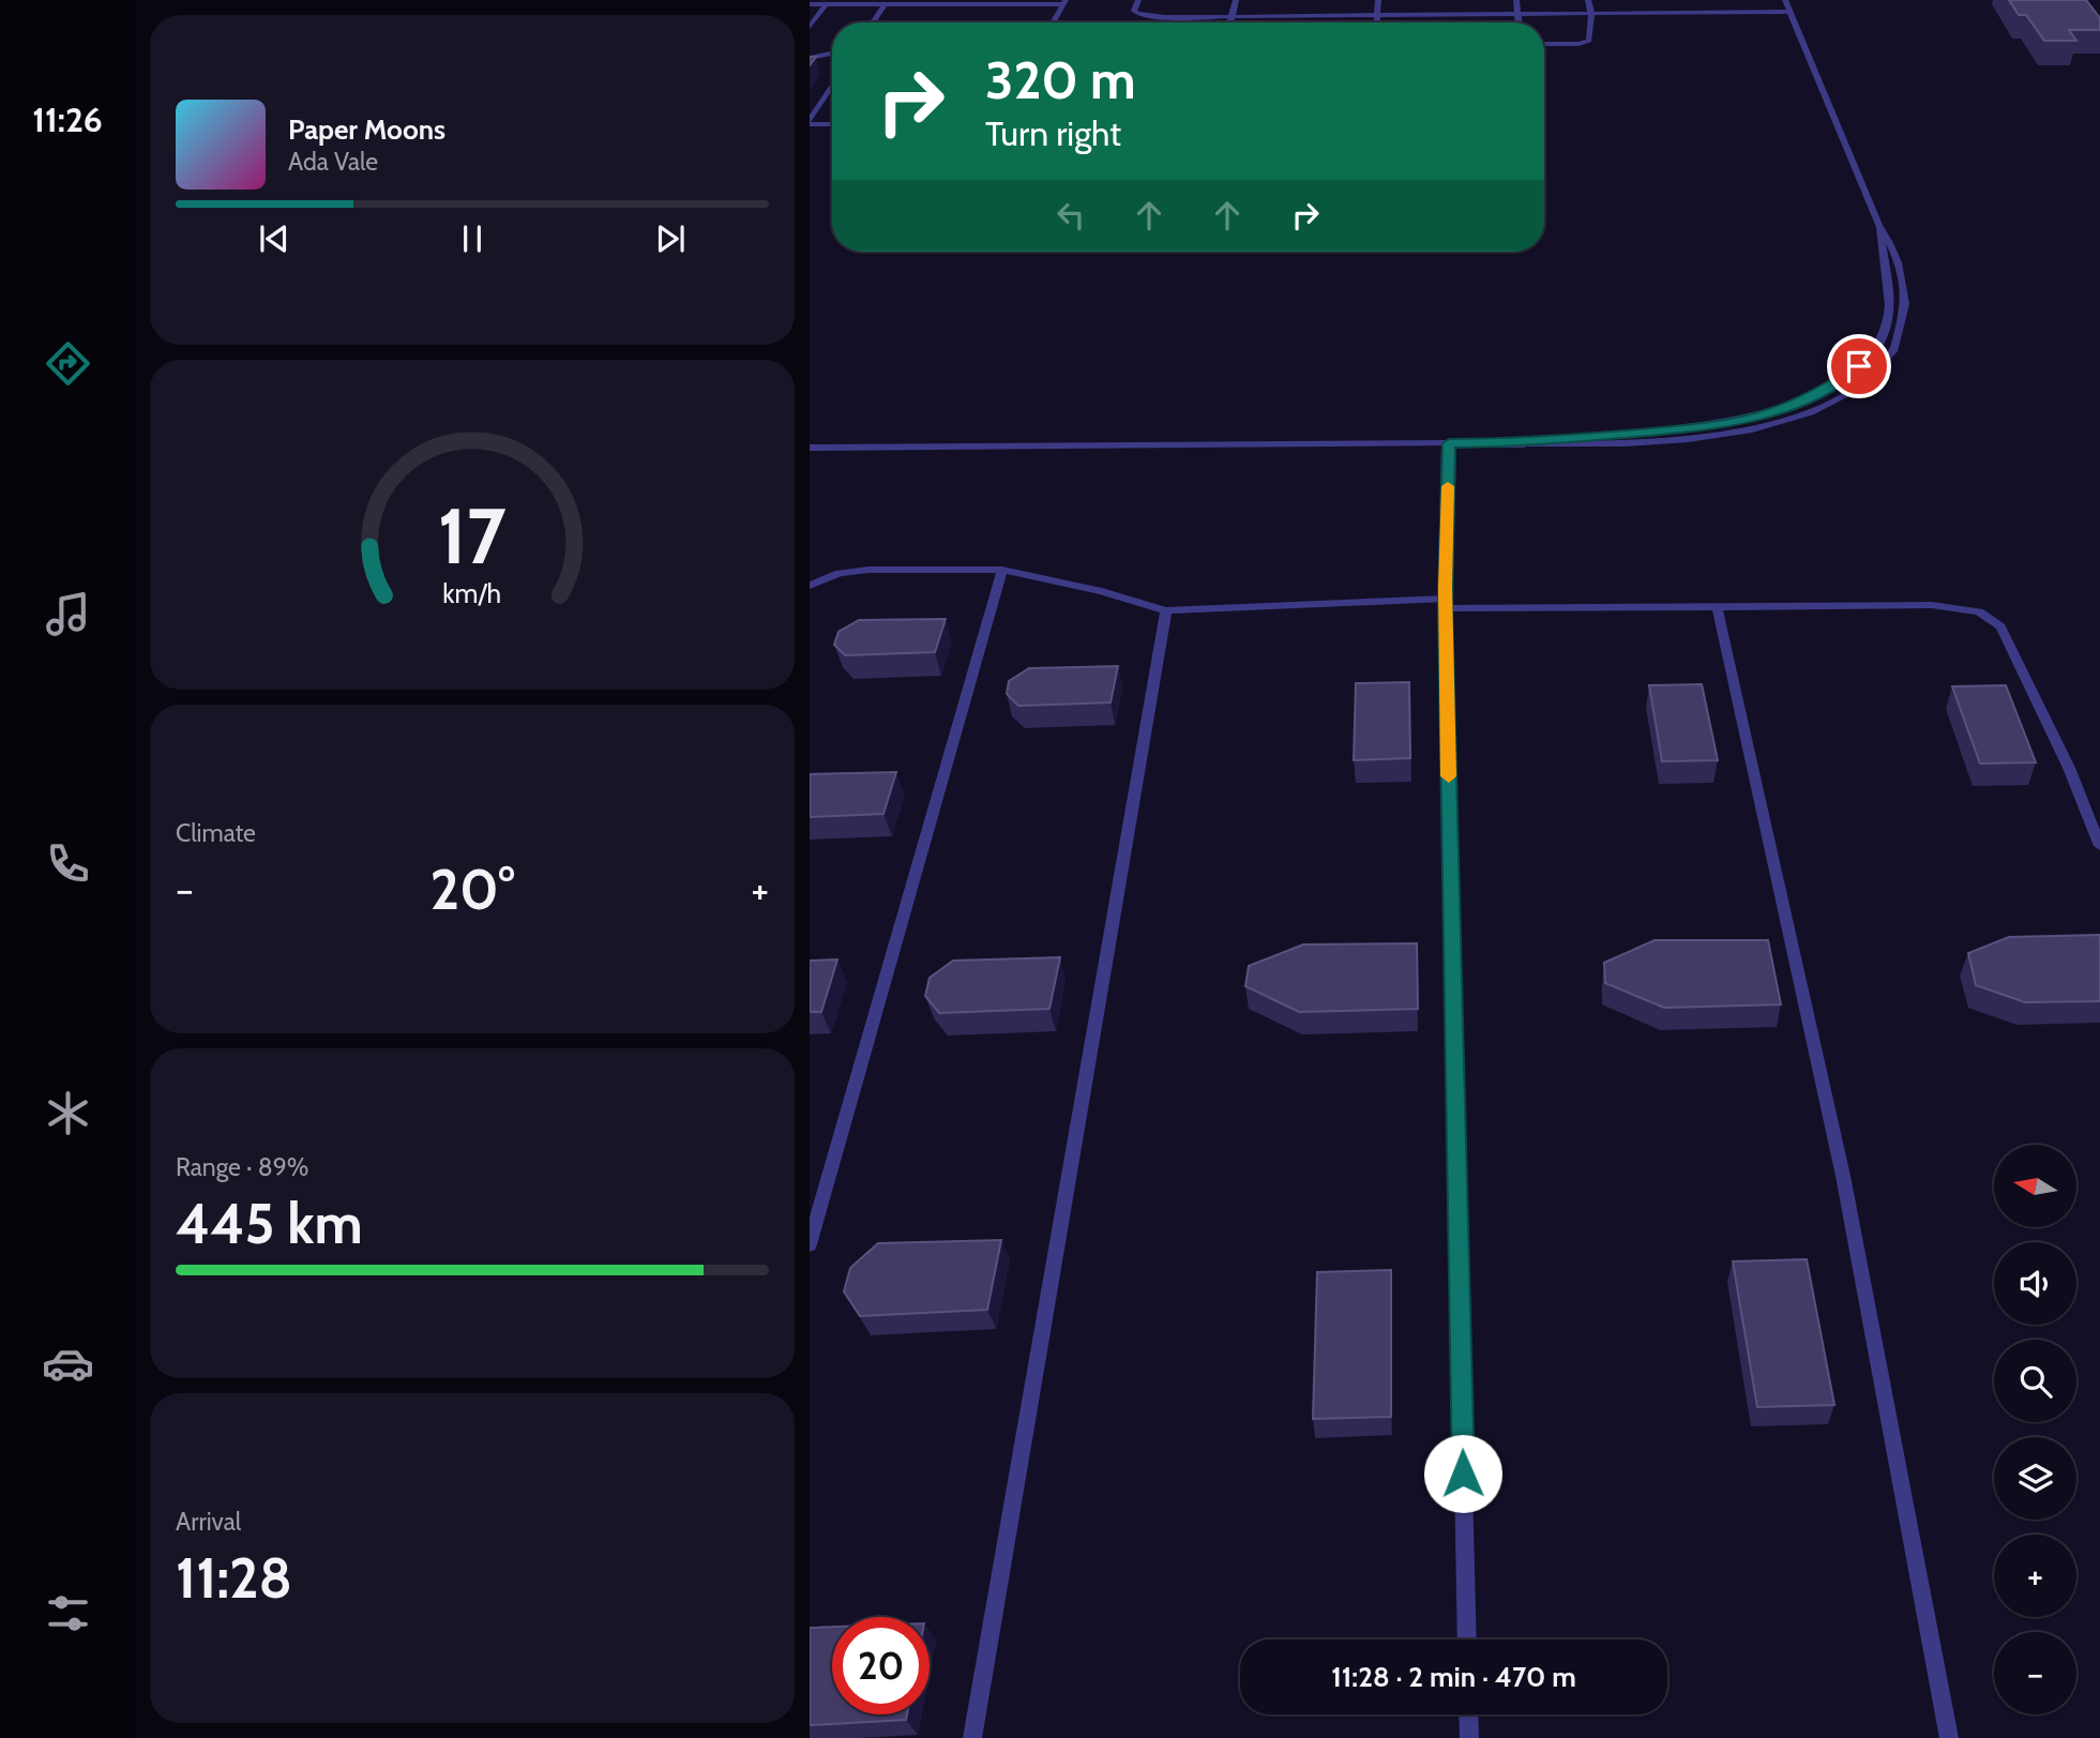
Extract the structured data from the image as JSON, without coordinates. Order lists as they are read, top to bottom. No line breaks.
{"north":"left","page":{"tabs":"11:26","turn":["320 m","Turn right"],"song":["Paper Moons","Ada Vale"],"tile":["Climate",["Range · 89%","445 km"],["Arrival","11:28"]],"heat":["−","20°","+"],"map_buttons":["+","−"],"limit":"20","trip":"11:28 · 2 min · 470 m","gauge":["17","km/h"]}}
